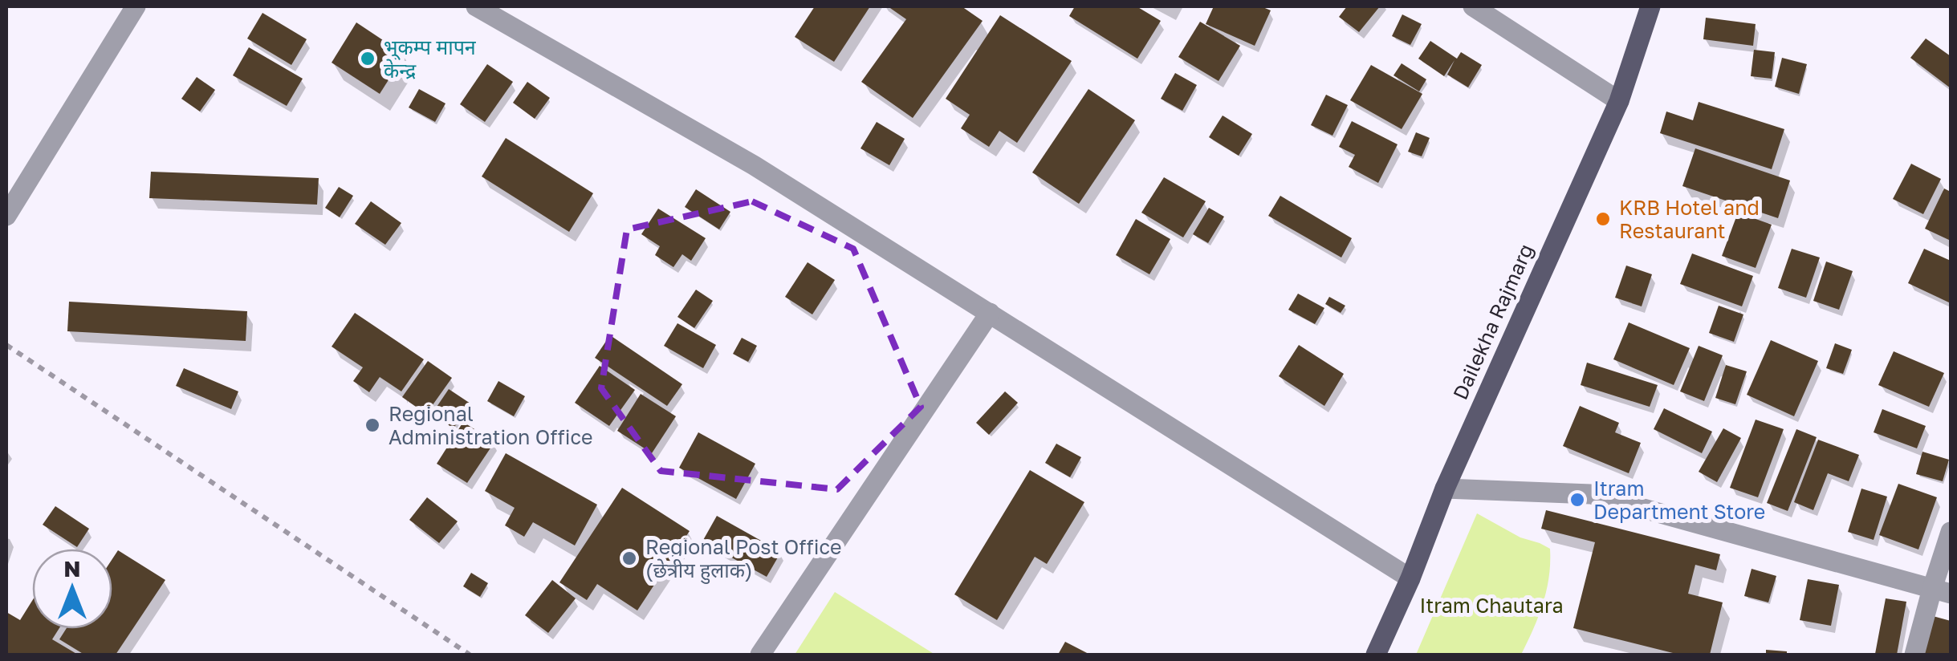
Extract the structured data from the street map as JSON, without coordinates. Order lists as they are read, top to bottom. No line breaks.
{"streets":{"main road":["Dailekha Rajmarg"]},"parks":["Itram Chautara"],"places":["भूकम्प मापन केन्द्र","KRB Hotel and Restaurant","Regional Administration Office","Itram Department Store","Regional Post Office (छेत्रीय हुलाक)"],"north":"top"}
